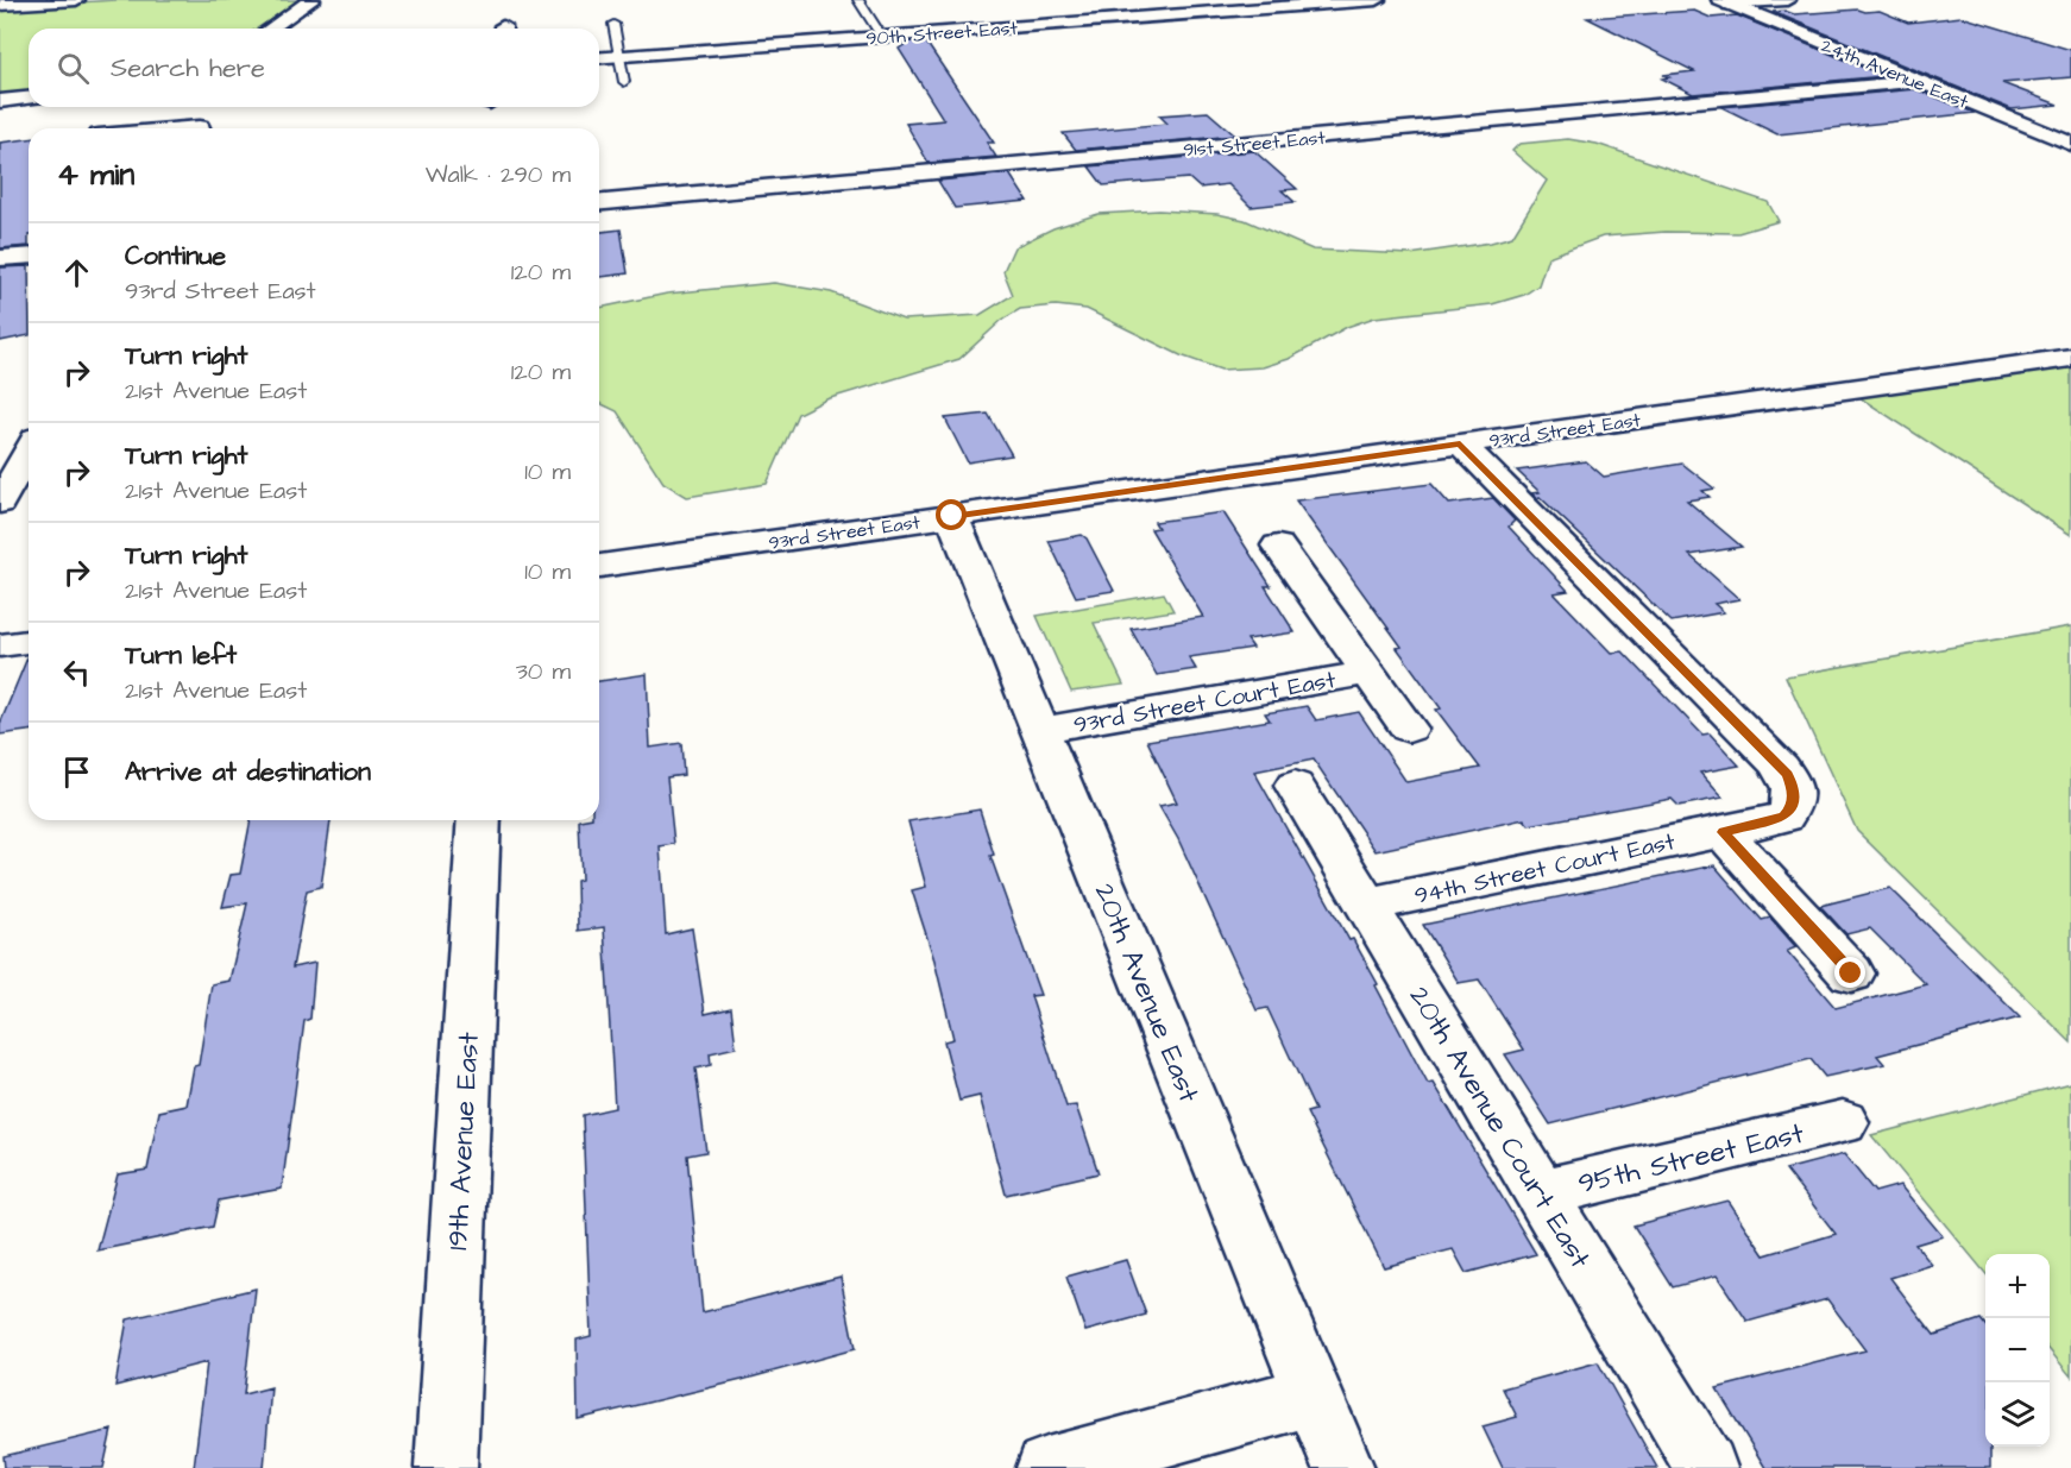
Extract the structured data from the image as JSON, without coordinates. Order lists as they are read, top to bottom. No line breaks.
{"streets":{"street":["90th Street East","24th Avenue East","91st Street East","93rd Street East","93rd Street Court East","94th Street Court East","20th Avenue East","20th Avenue Court East","19th Avenue East","95th Street East"]},"crossings":[["24th Avenue East","91st Street East"],["93rd Street East","94th Street Court East"],["93rd Street East","20th Avenue East"],["93rd Street Court East","20th Avenue East"],["94th Street Court East","20th Avenue Court East"],["20th Avenue Court East","95th Street East"]],"page":{"search":"Search here","heading":["4 min","Walk · 290 m"],"list":[["Continue","93rd Street East","120 m"],["Turn right","21st Avenue East","120 m"],["Turn right","21st Avenue East","10 m"],["Turn right","21st Avenue East","10 m"],["Turn left","21st Avenue East","30 m"],"Arrive at destination"],"map_buttons":["+","−"]}}
